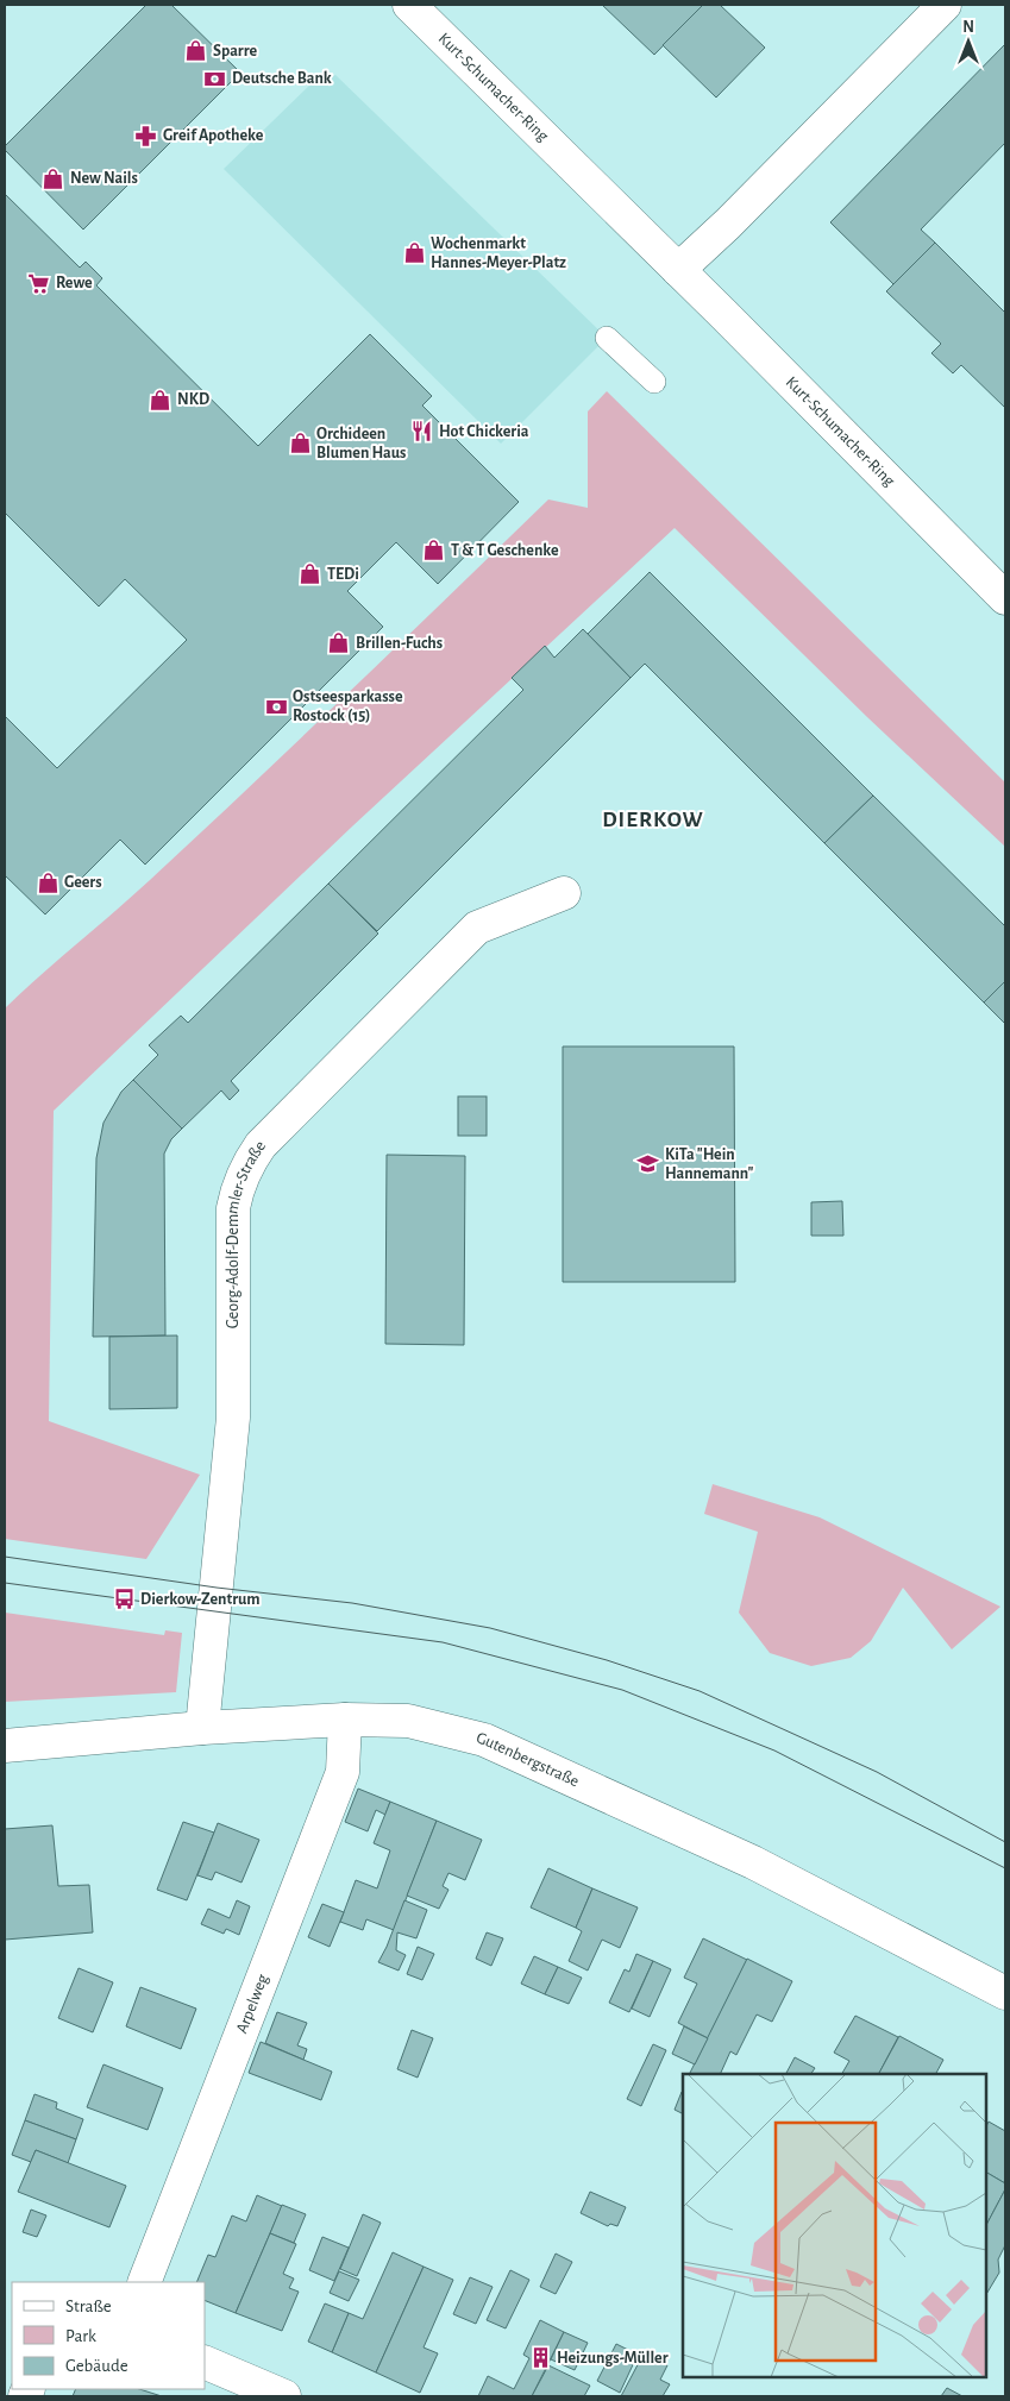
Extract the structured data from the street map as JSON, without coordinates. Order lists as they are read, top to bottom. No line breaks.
{"streets":{"street":["Kurt-Schumacher-Ring","Georg-Adolf-Demmler-Straße","Gutenbergstraße","Arpelweg"]},"crossings":[["Georg-Adolf-Demmler-Straße","Gutenbergstraße"],["Gutenbergstraße","Arpelweg"]],"districts":["DIERKOW"],"places":{"shop":["Sparre","New Nails","Wochenmarkt Hannes-Meyer-Platz","NKD","Orchideen Blumen Haus","T & T Geschenke","TEDi","Brillen-Fuchs","Geers"],"bank":["Deutsche Bank","Ostseesparkasse Rostock (15)"],"pharmacy":["Greif Apotheke"],"supermarket":["Rewe"],"restaurant":["Hot Chickeria"],"school or university":["KiTa \"Hein Hannemann\""],"bus stop":["Dierkow-Zentrum"],"building":["Heizungs-Müller"]},"legend":["Straße","Park","Gebäude"],"north":"top"}
